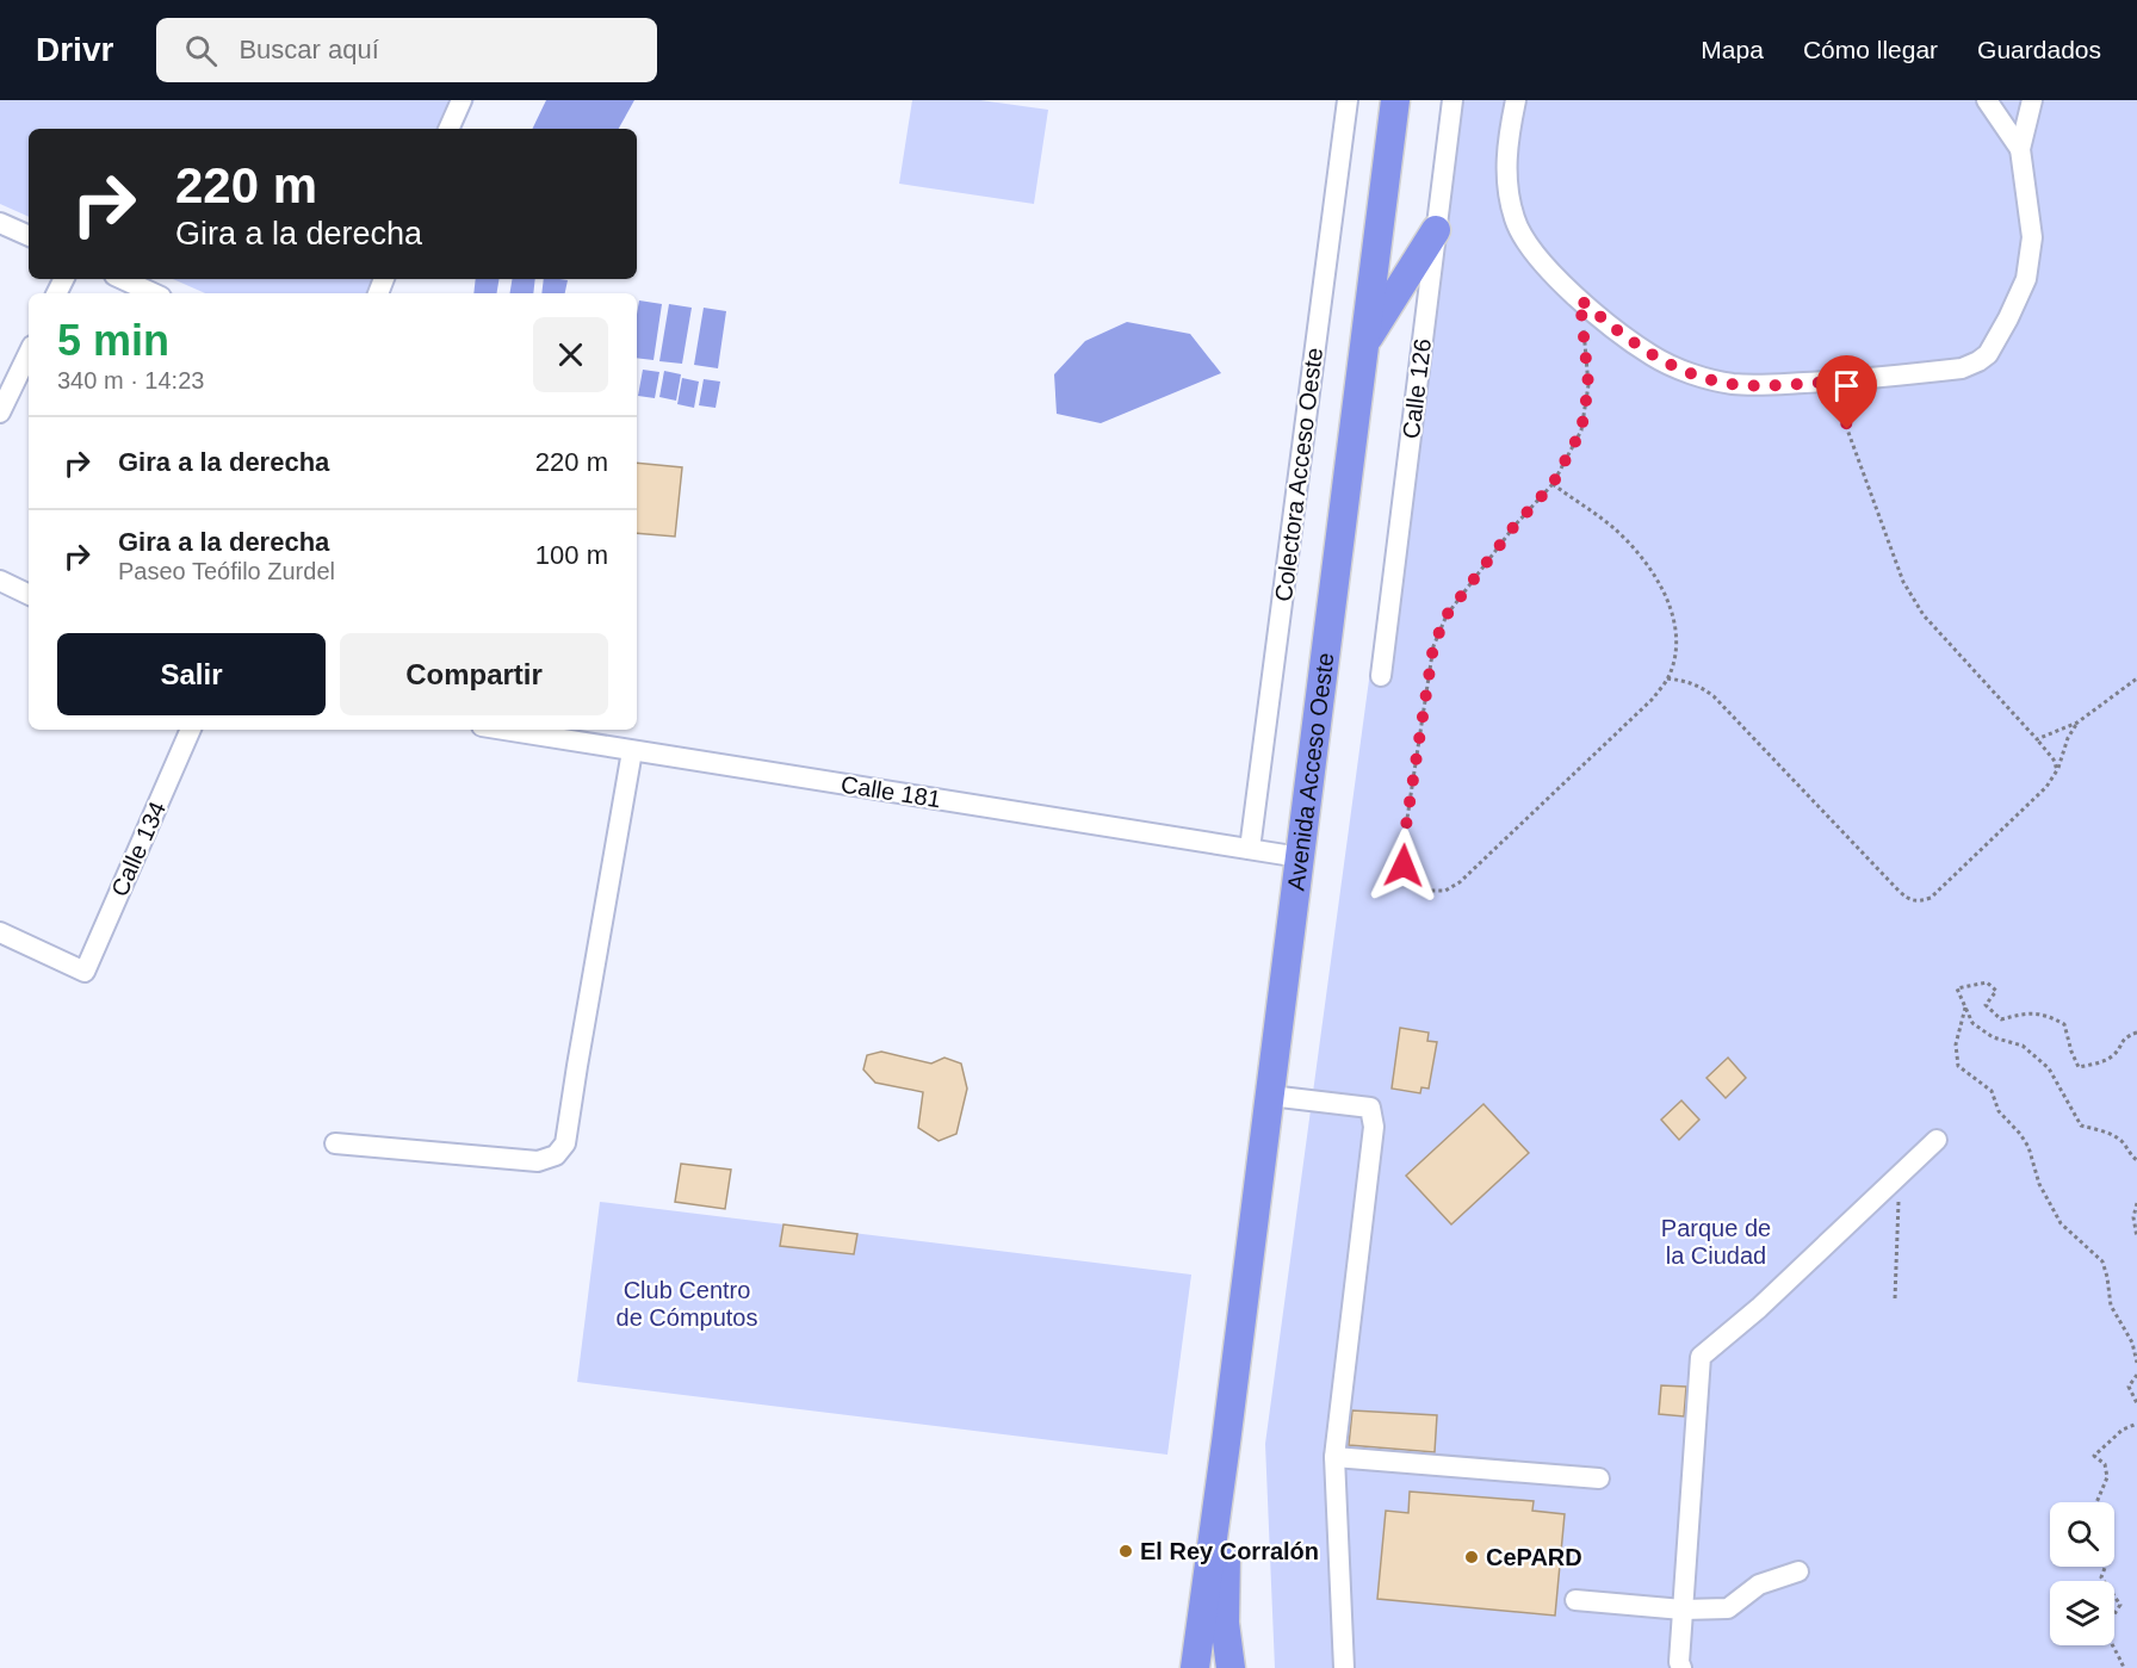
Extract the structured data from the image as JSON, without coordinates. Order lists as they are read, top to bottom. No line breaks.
{"streets":{"highway":["Avenida Acceso Oeste"],"street":["Calle 126","Colectora Acceso Oeste","Calle 181","Calle 134"]},"crossings":[["Colectora Acceso Oeste","Calle 181"],["Avenida Acceso Oeste","Calle 181"]],"parks":["Parque de la Ciudad","Club Centro de Cómputos"],"places":["El Rey Corralón","CePARD"],"page":{"header":"Drivr","search":"Buscar aquí","nav":["Mapa","Cómo llegar","Guardados"],"turn":["220 m","Gira a la derecha"],"heading":["5 min","340 m · 14:23"],"list":[{"name":"Gira a la derecha","value":"220 m"},{"name":"Gira a la derecha","note":"Paseo Teófilo Zurdel","value":"100 m"}],"buttons":["Salir","Compartir"]}}
